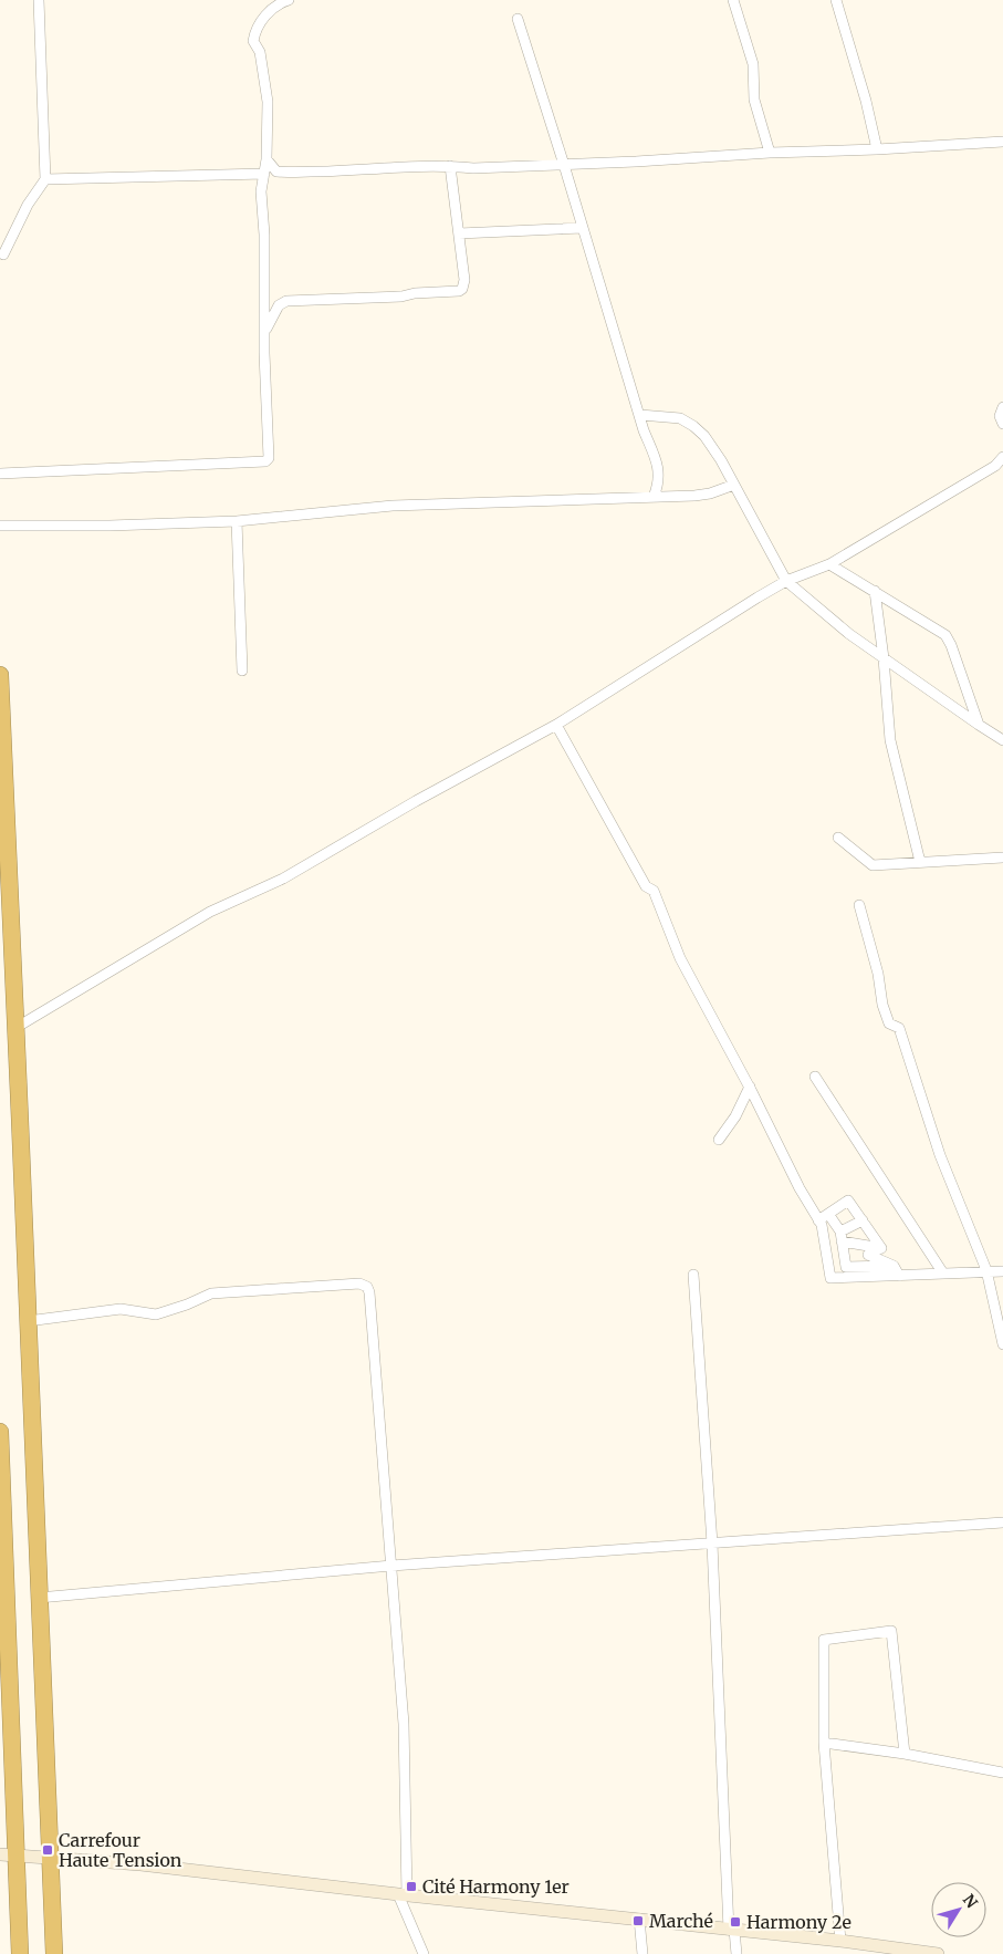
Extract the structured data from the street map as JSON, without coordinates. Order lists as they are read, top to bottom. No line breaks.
{"places":{"transit":["Carrefour Haute Tension","Cité Harmony 1er","Marché","Harmony 2e"]},"north":"top right"}
